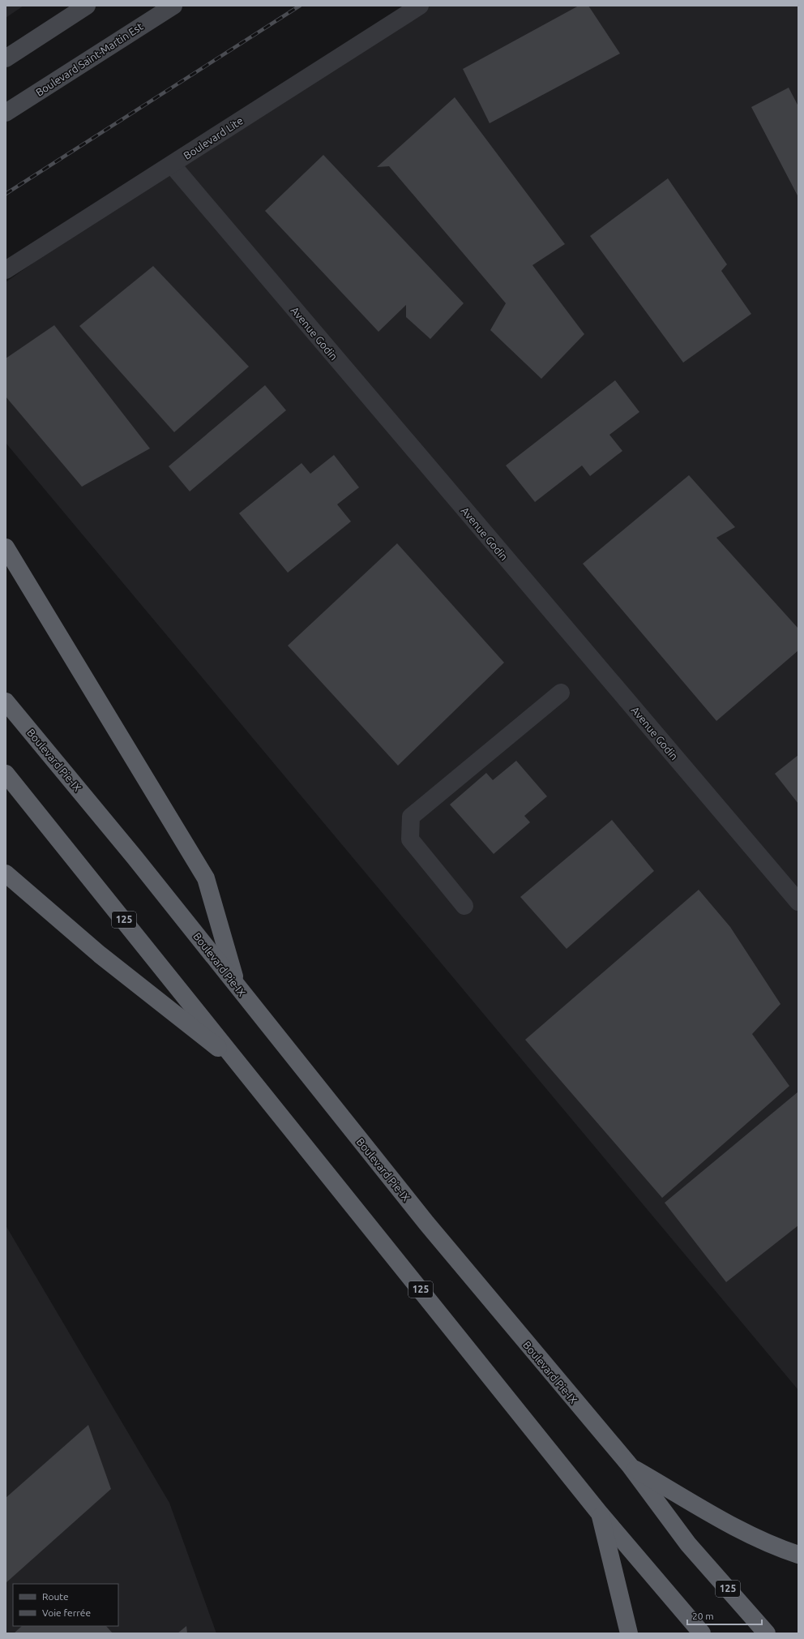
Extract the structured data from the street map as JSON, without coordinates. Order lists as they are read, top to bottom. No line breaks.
{"streets":{"highway":["Boulevard Pie-IX","125"],"main road":["Boulevard Saint-Martin Est"],"street":["Boulevard Lite","Avenue Godin"]},"crossings":[["Boulevard Lite","Avenue Godin"]],"legend":["Route","Voie ferrée"],"scale_bar":"20 m"}
